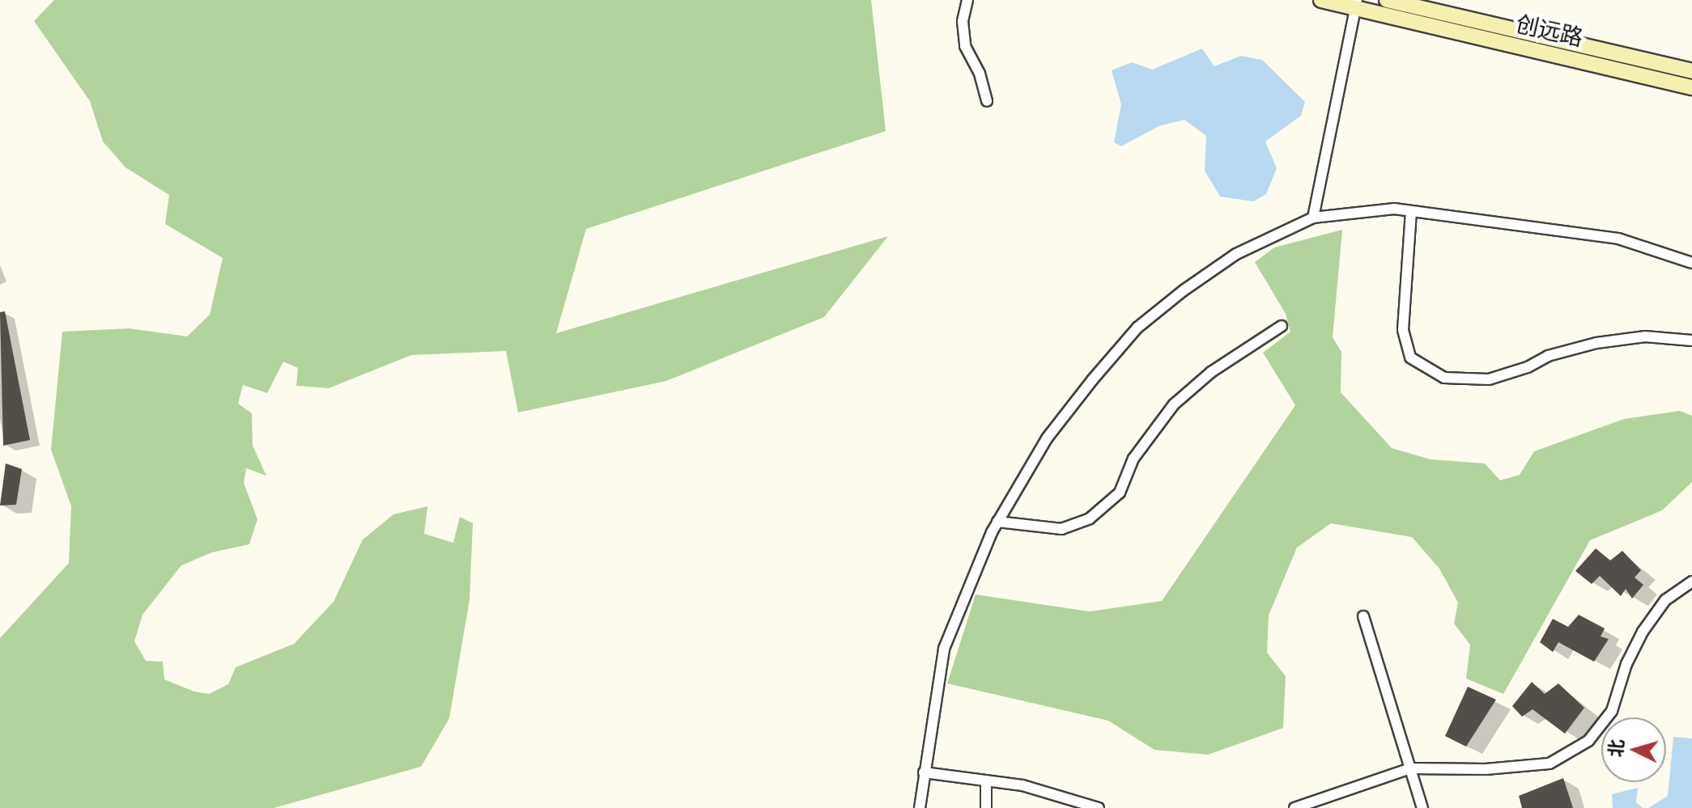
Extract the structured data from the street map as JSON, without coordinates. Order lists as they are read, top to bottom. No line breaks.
{"streets":{"main road":["创远路"]},"north":"left"}
